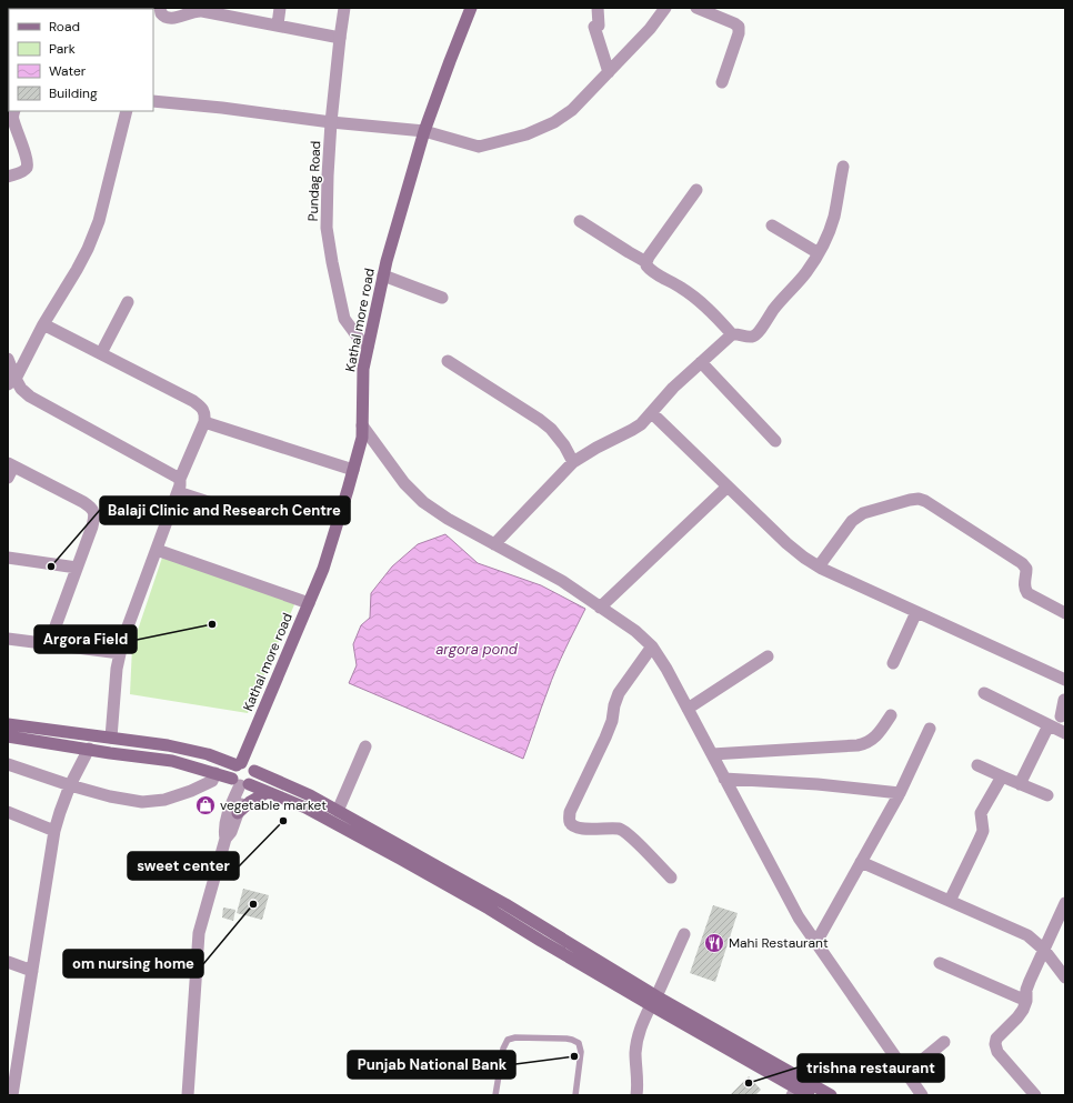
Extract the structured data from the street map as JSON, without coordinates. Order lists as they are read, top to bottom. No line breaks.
{"streets":{"main road":["Kathal more road"],"street":["Pundag Road"]},"crossings":[["Pundag Road","Kathal more road"]],"water":["argora pond"],"places":{"other":["Balaji Clinic and Research Centre","Argora Field","sweet center","om nursing home","Punjab National Bank","trishna restaurant"],"shop":["vegetable market"],"restaurant":["Mahi Restaurant"]},"legend":["Road","Park","Water","Building"]}
